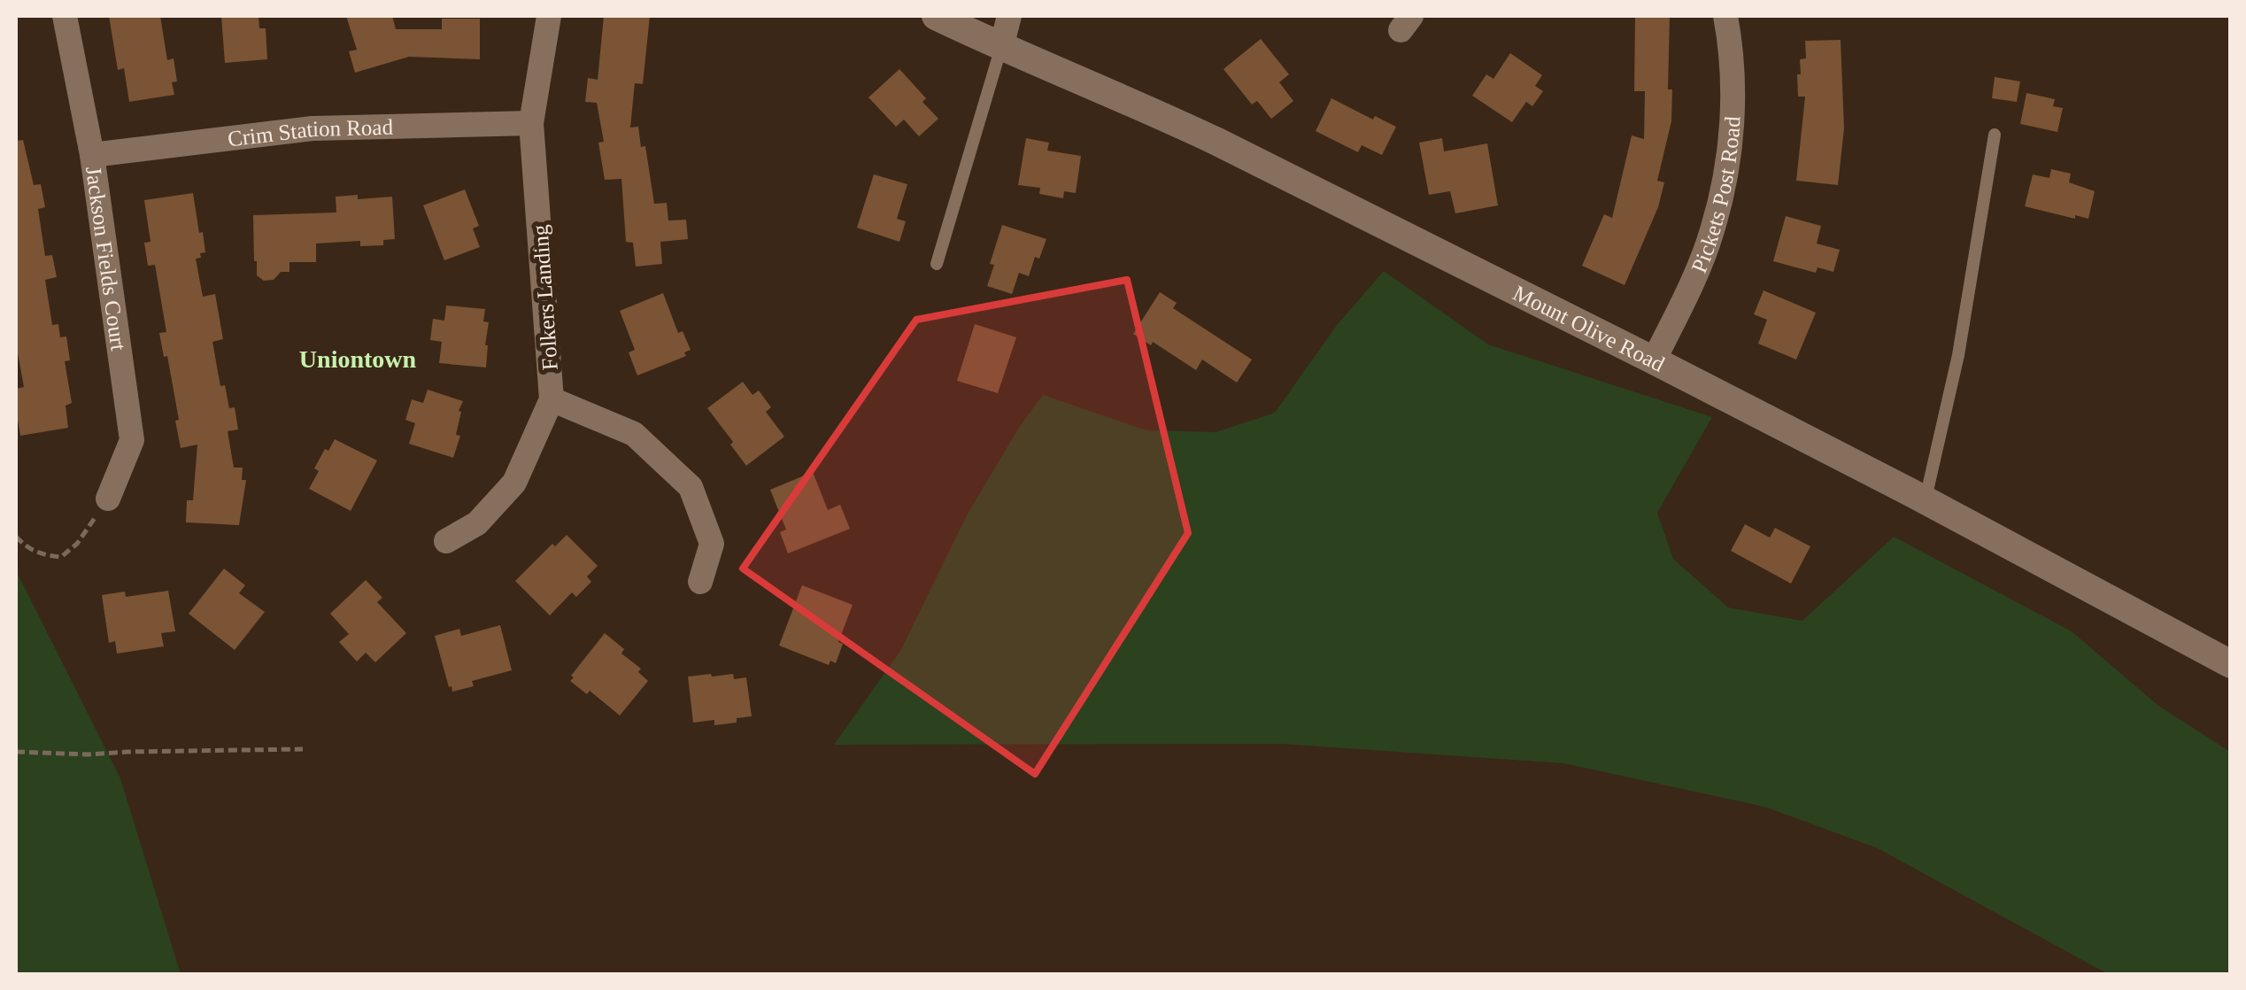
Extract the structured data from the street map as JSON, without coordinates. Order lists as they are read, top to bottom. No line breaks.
{"streets":{"street":["Crim Station Road","Pickets Post Road","Jackson Fields Court","Folkers Landing","Mount Olive Road"]},"crossings":[["Crim Station Road","Jackson Fields Court"],["Crim Station Road","Folkers Landing"],["Pickets Post Road","Mount Olive Road"]],"districts":["Uniontown"]}
